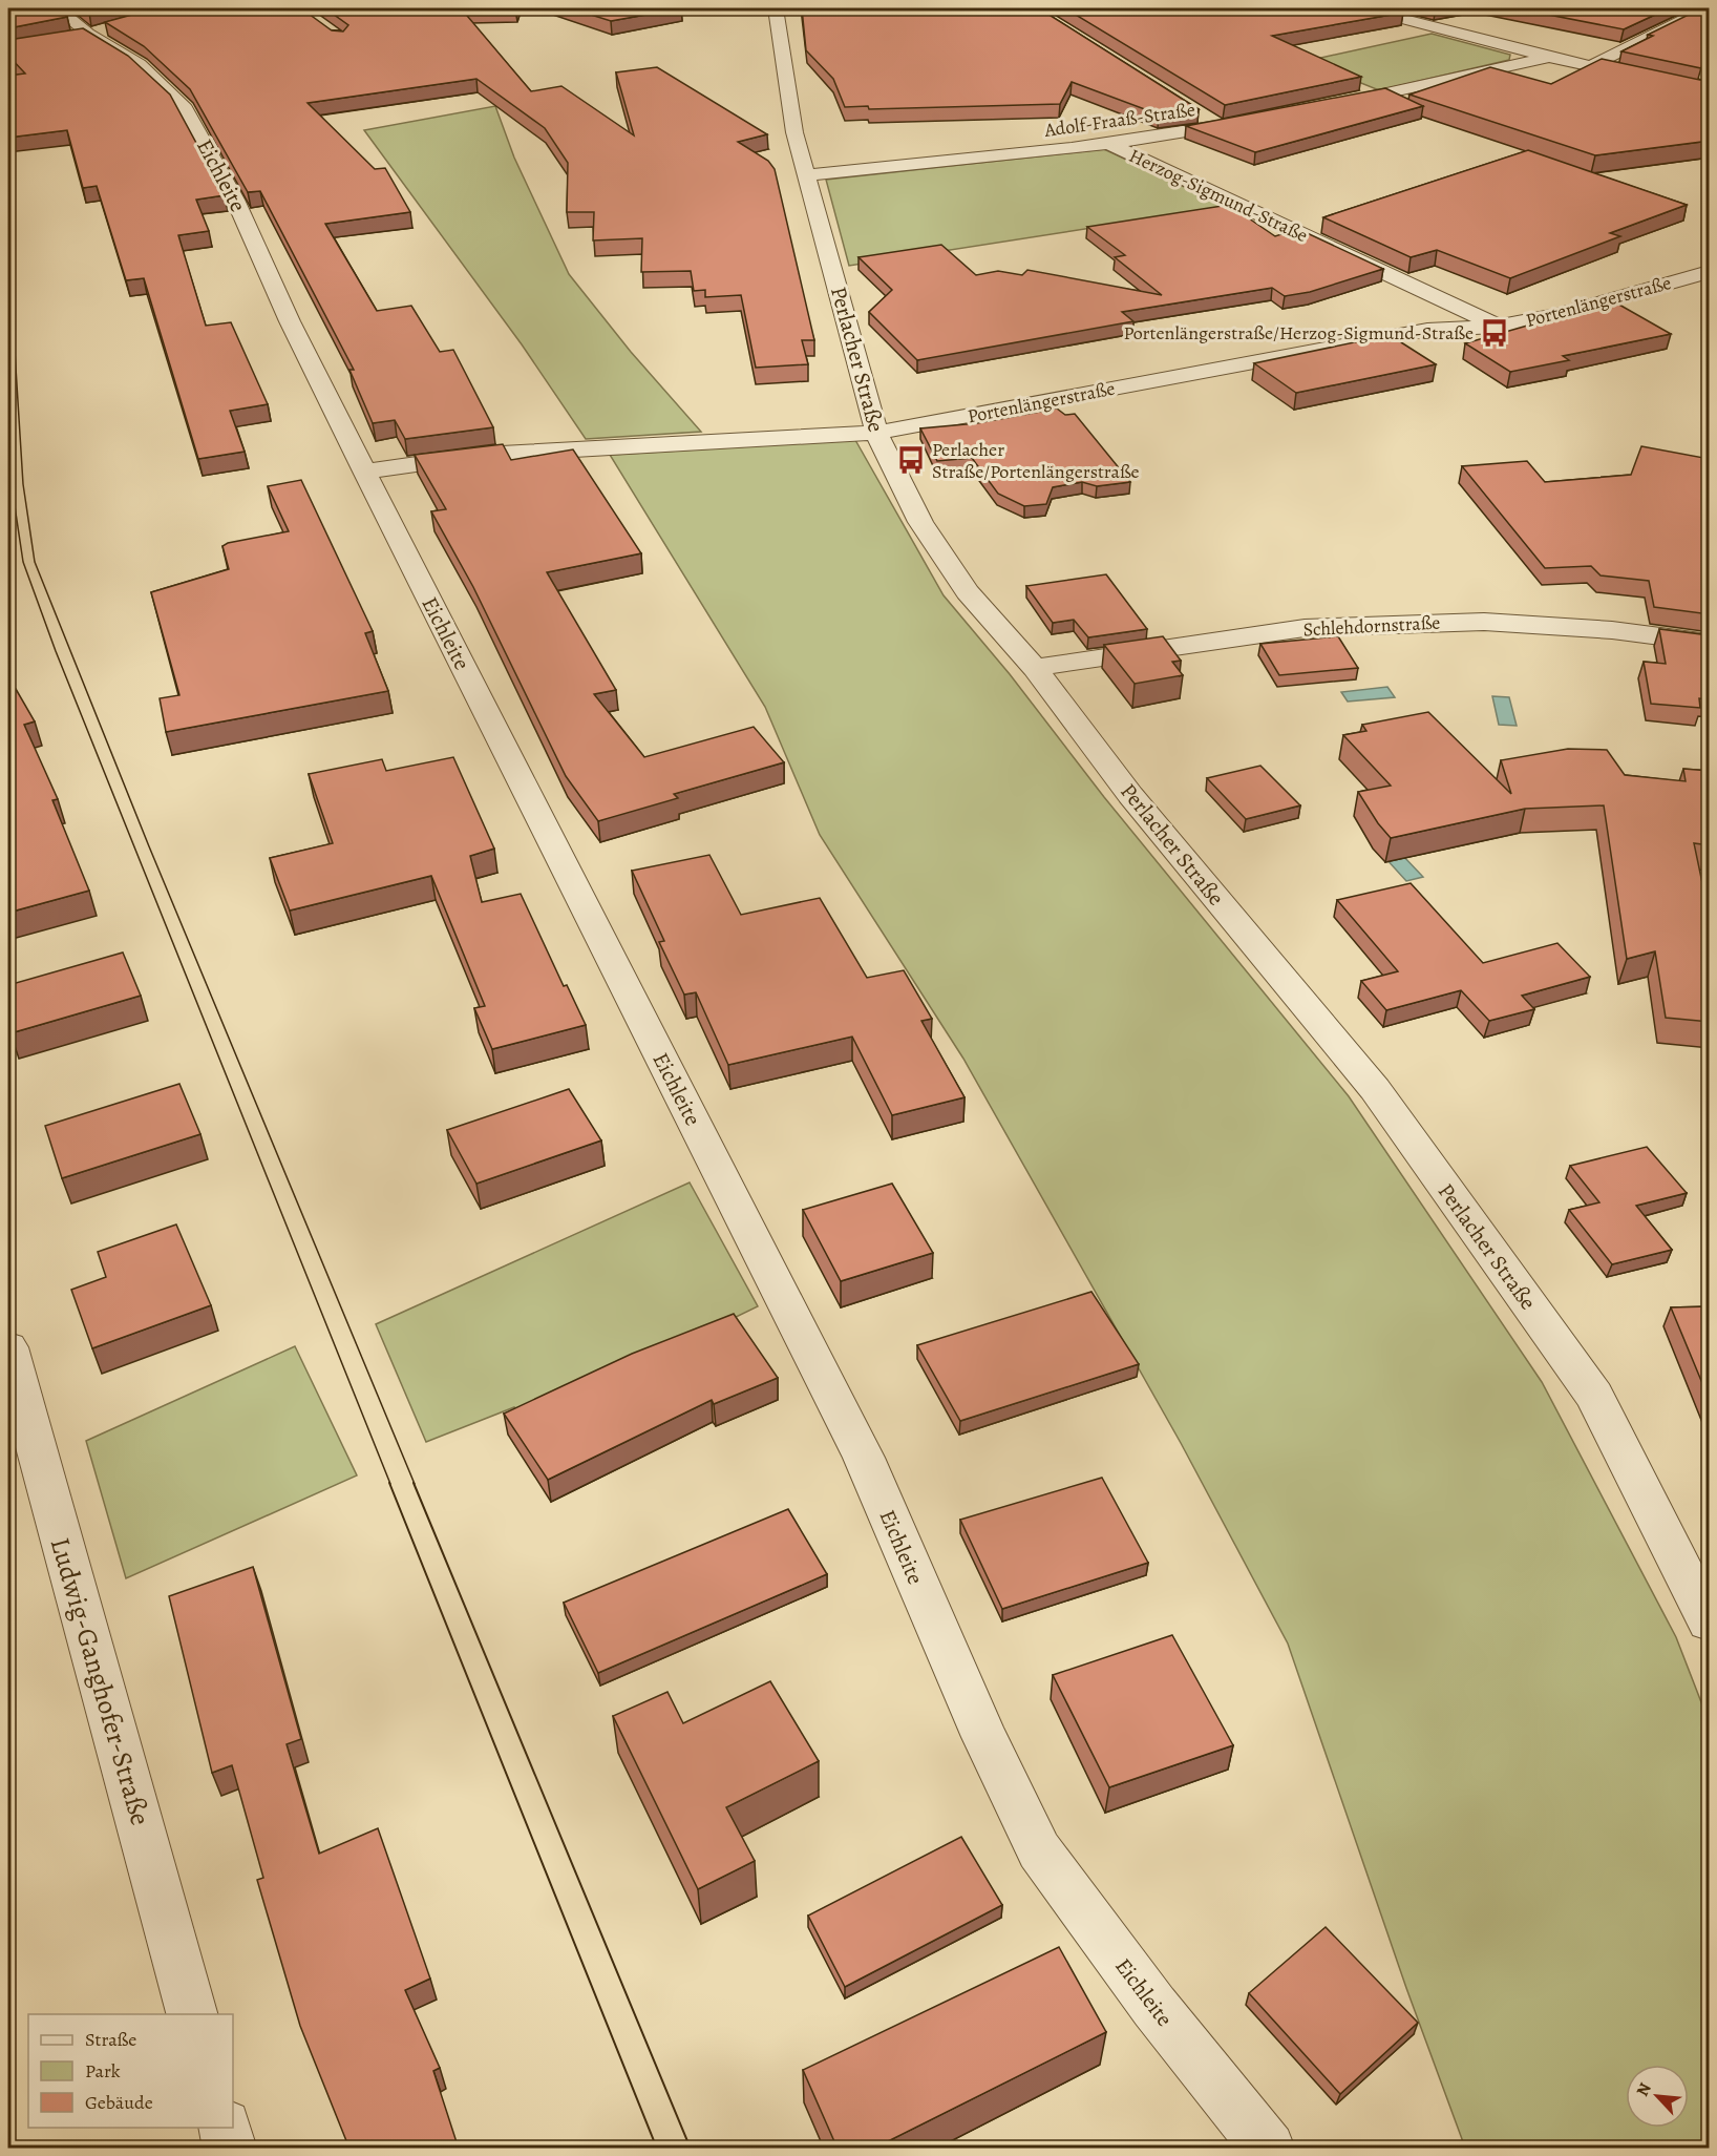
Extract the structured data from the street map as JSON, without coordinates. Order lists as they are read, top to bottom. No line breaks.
{"streets":{"street":["Adolf-Fraaß-Straße","Eichleite","Herzog-Sigmund-Straße","Portenlängerstraße","Perlacher Straße","Schlehdornstraße","Ludwig-Ganghofer-Straße"]},"crossings":[["Adolf-Fraaß-Straße","Herzog-Sigmund-Straße"],["Adolf-Fraaß-Straße","Perlacher Straße"],["Eichleite","Portenlängerstraße"],["Herzog-Sigmund-Straße","Portenlängerstraße"],["Portenlängerstraße","Perlacher Straße"],["Perlacher Straße","Schlehdornstraße"]],"places":{"bus stop":["Portenlängerstraße/Herzog-Sigmund-Straße","Perlacher Straße/Portenlängerstraße"]},"legend":["Straße","Park","Gebäude"],"north":"top left"}
